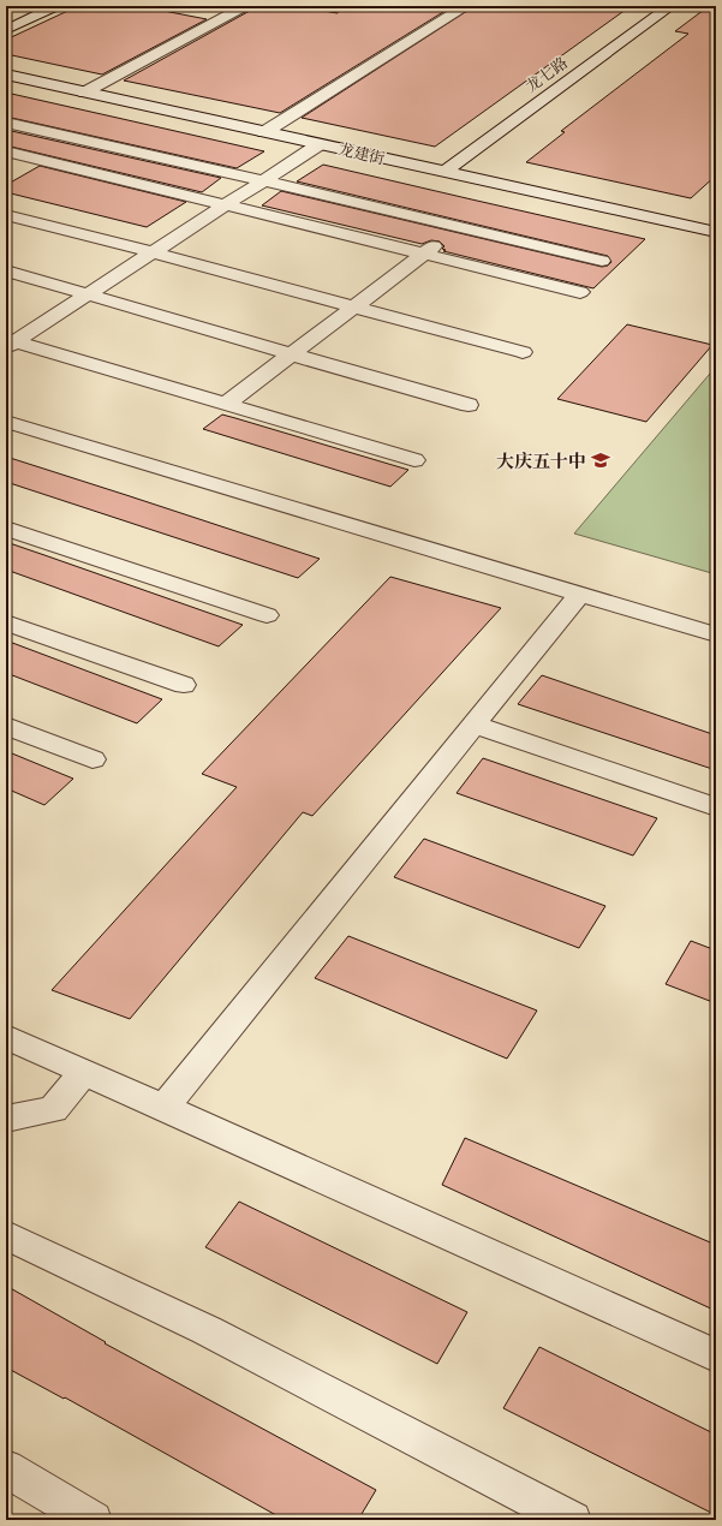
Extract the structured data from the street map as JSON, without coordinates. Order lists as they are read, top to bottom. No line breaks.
{"streets":{"street":["龙七路","龙建街"]},"crossings":[["龙七路","龙建街"]],"places":{"school or university":["大庆五十中"]}}
